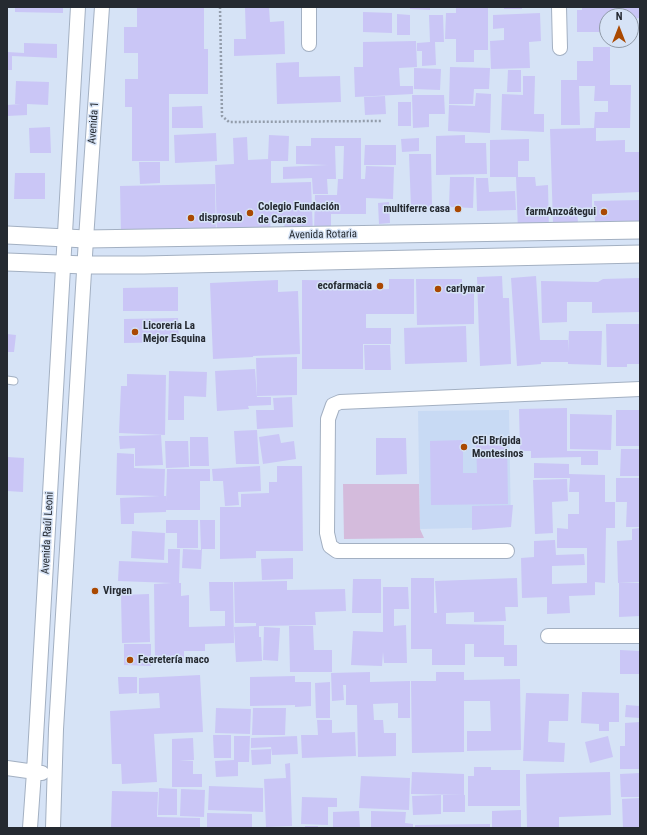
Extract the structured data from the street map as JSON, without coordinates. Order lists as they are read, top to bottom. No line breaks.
{"streets":{"street":["Avenida 1","Avenida Rotaria","Avenida Raúl Leoni"]},"crossings":[["Avenida 1","Avenida Rotaria"],["Avenida 1","Avenida Raúl Leoni"],["Avenida Rotaria","Avenida Raúl Leoni"]],"places":["multiferre casa","farmAnzoátegui","Colegio Fundación de Caracas","disprosub","ecofarmacia","carlymar","Licoreria La Mejor Esquina","CEI Brígida Montesinos","Virgen","Feeretería maco"],"north":"top"}
